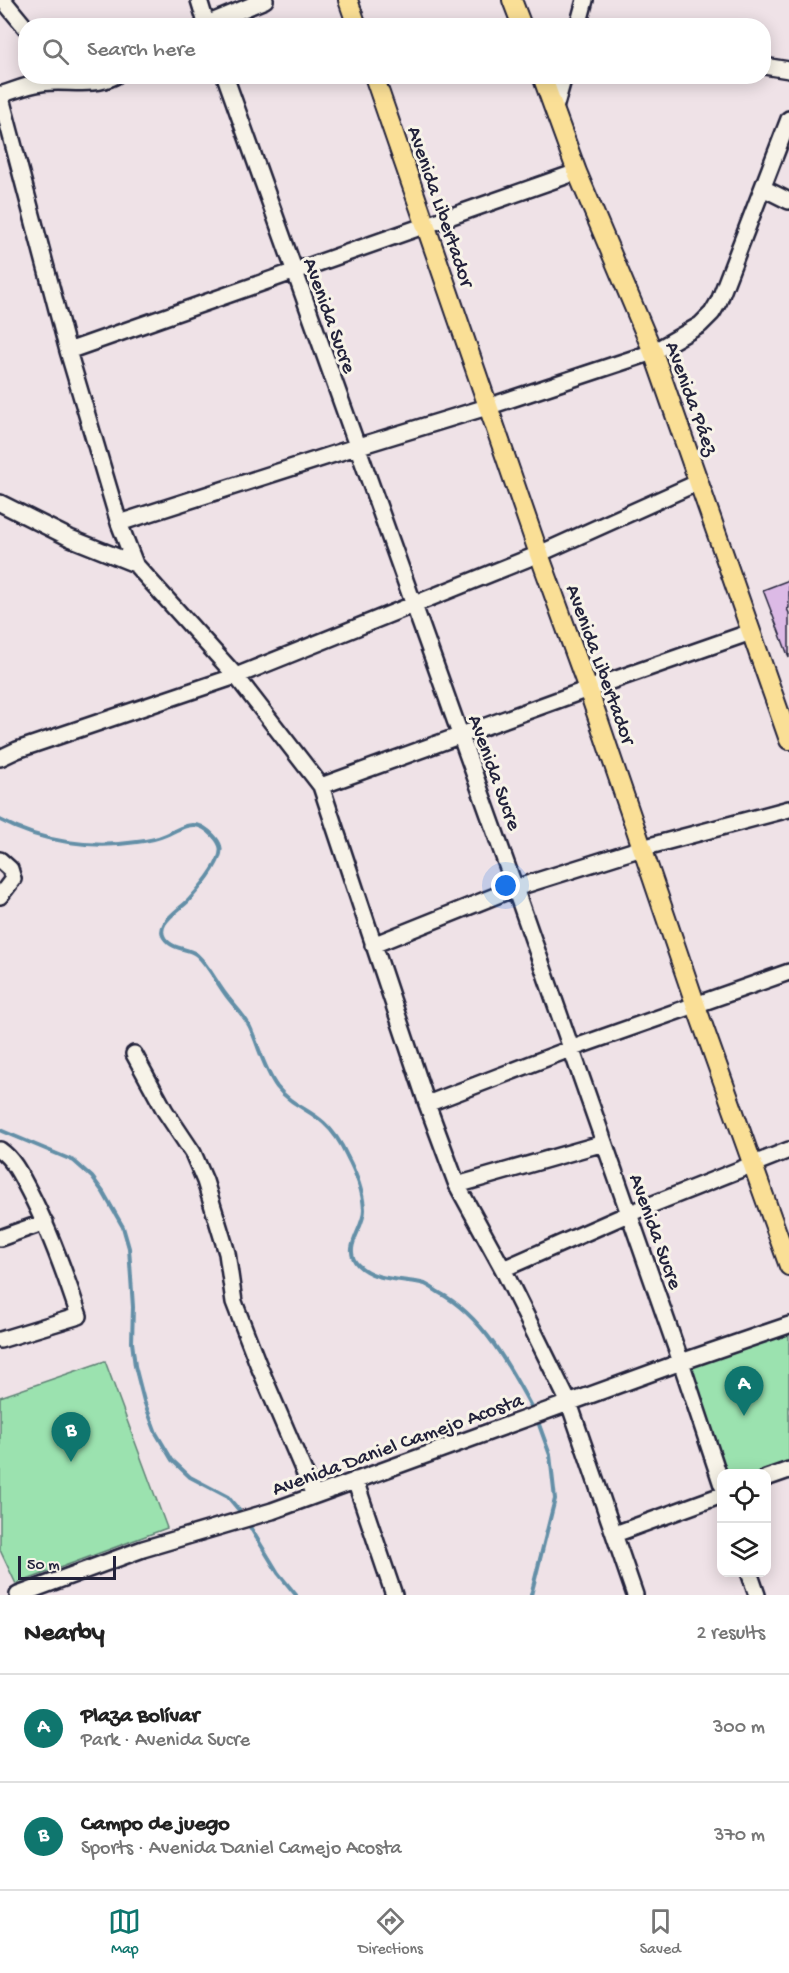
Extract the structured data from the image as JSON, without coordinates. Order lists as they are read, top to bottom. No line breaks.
{"streets":{"main road":["Avenida Libertador","Avenida Páez"],"street":["Avenida Sucre","Avenida Daniel Camejo Acosta"]},"crossings":[["Avenida Sucre","Avenida Daniel Camejo Acosta"]],"scale_bar":"50 m","page":{"search":"Search here","pins":["A","B"],"scale":"50 m","heading":["Nearby","2 results"],"list":[{"mark":"A","name":"Plaza Bolívar","note":"Park · Avenida Sucre","value":"300 m"},{"mark":"B","name":"Campo de juego","note":"Sports · Avenida Daniel Camejo Acosta","value":"370 m"}],"nav":["Map","Directions","Saved"]}}
